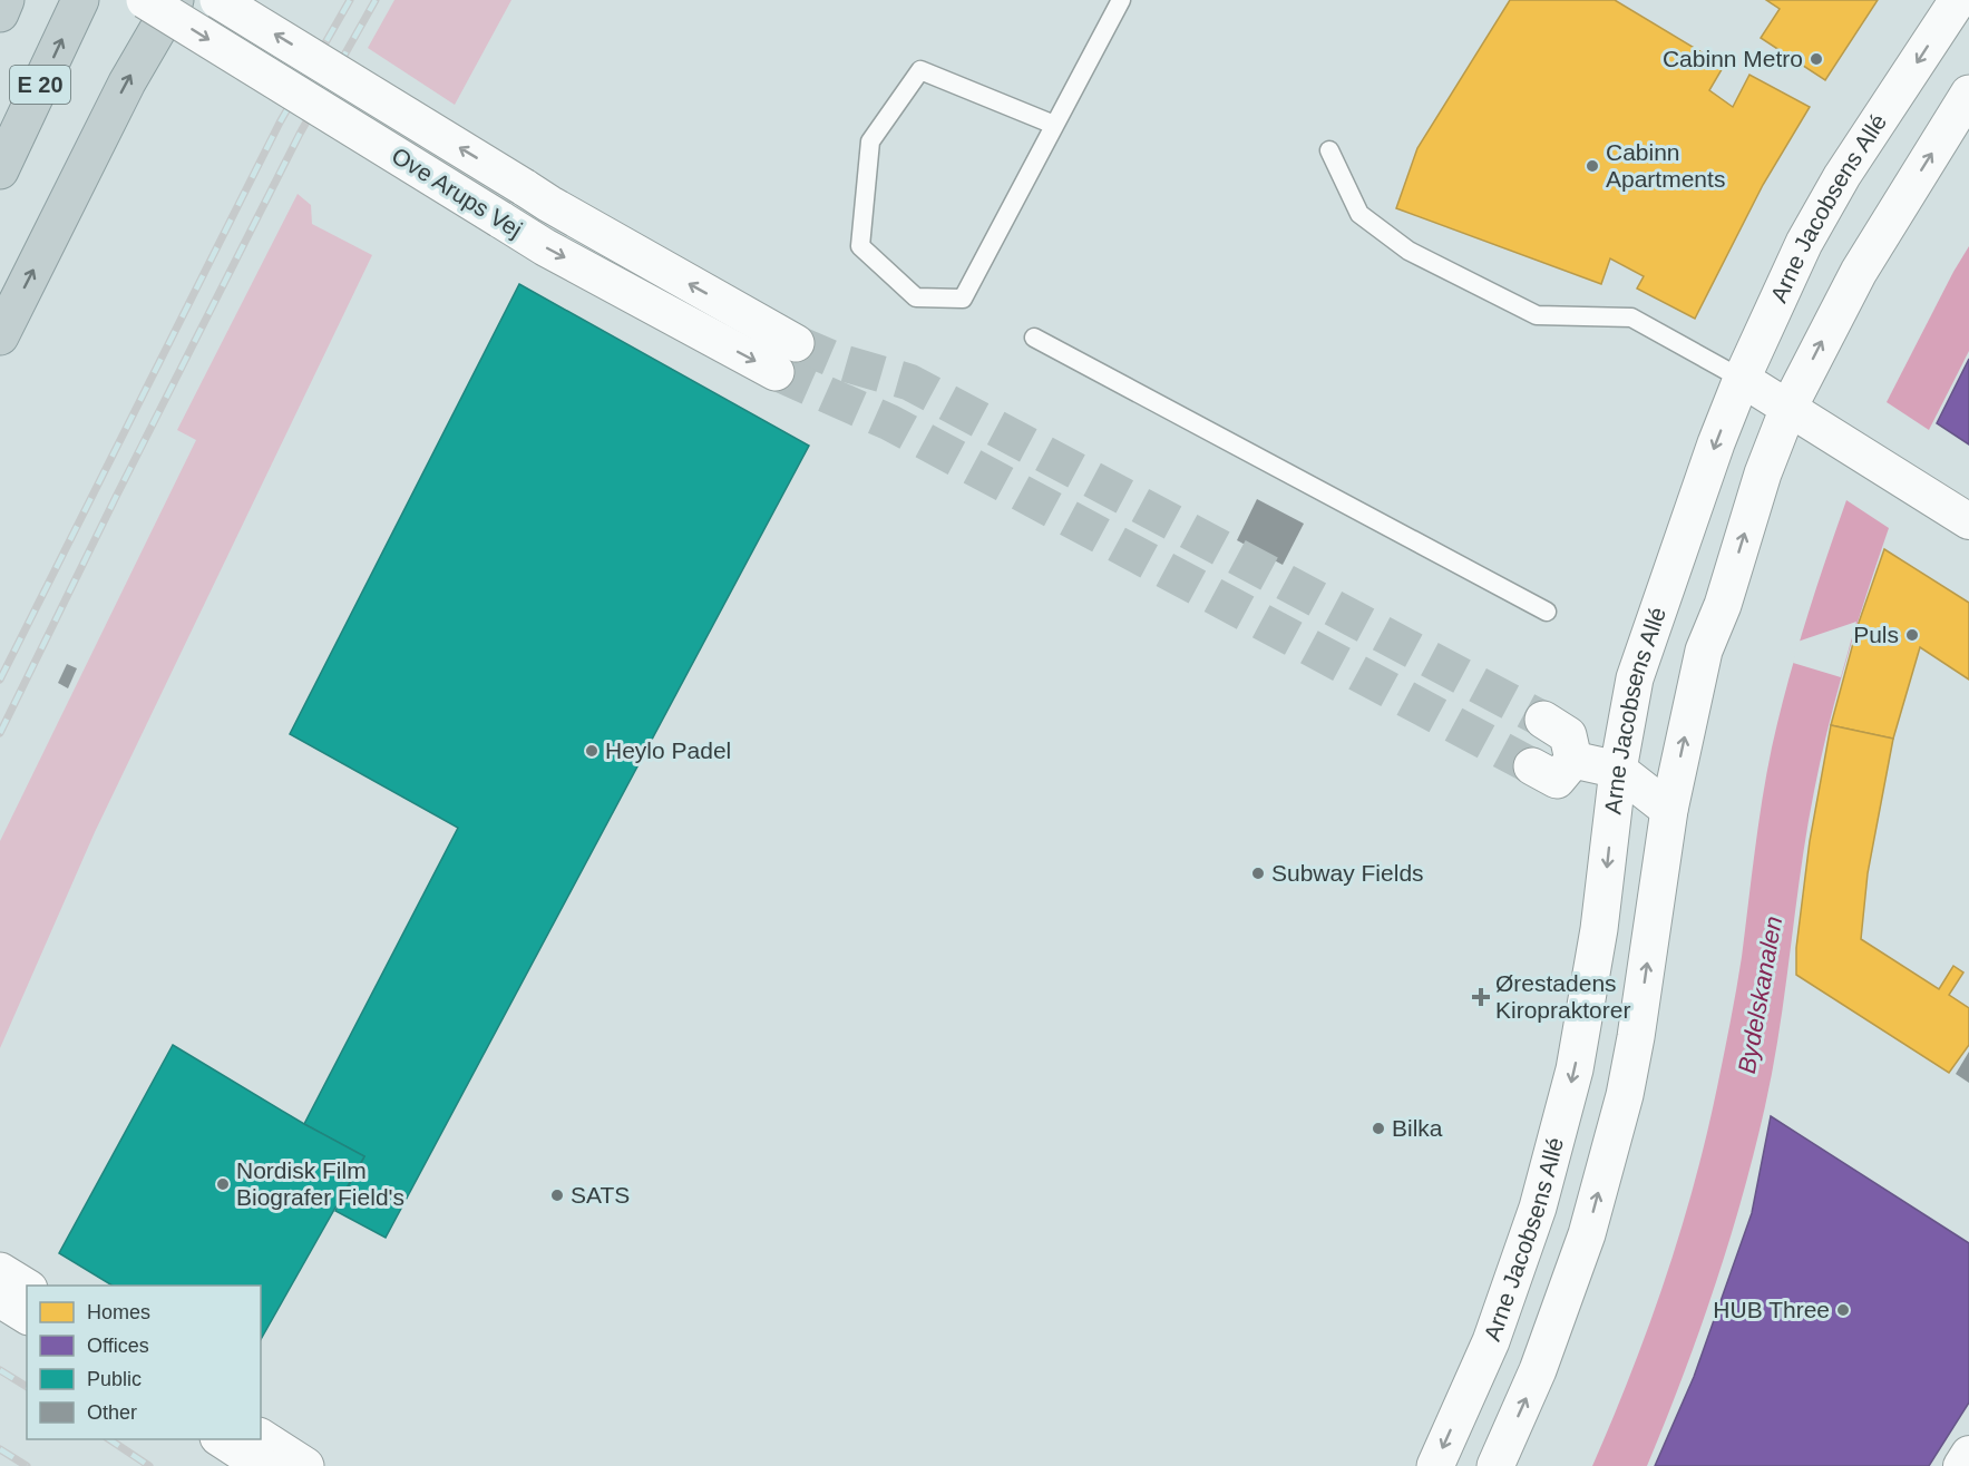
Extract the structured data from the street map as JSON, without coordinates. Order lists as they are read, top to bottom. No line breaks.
{"streets":{"highway":["E 20"],"street":["Ove Arups Vej","Arne Jacobsens Allé"]},"water":["Bydelskanalen"],"places":{"other":["Cabinn Metro","Cabinn Apartments","Puls","Heylo Padel","Subway Fields","Bilka","Nordisk Film Biografer Field's","SATS","HUB Three"],"health":["Ørestadens Kiropraktorer"]},"legend":["Homes","Offices","Public","Other"]}
